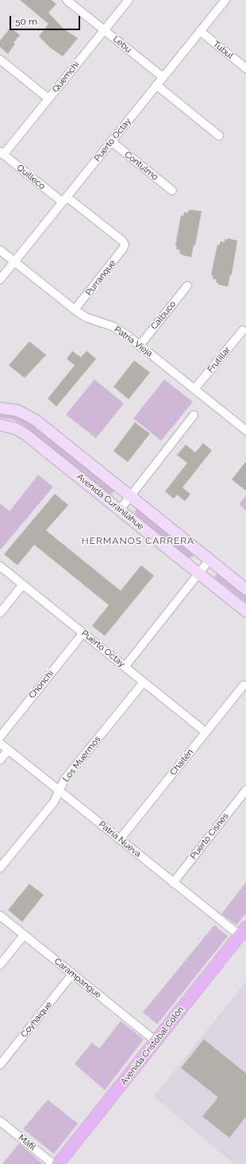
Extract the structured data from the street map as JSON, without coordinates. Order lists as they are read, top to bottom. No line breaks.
{"streets":{"main road":["Avenida Curanilahue","Avenida Cristóbal Colón"],"street":["Lebu","Tubul","Quemchi","Puerto Octay","Contulmo","Quilleco","Purranque","Calbuco","Patria Vieja","Frutillar","Chonchi","Los Muermos","Chaitén","Puerto Cisnes","Patria Nueva","Carampangue","Coyhaique","Máfil"]},"crossings":[["Lebu","Quemchi"],["Lebu","Puerto Octay"],["Tubul","Puerto Octay"],["Quemchi","Quilleco"],["Puerto Octay","Contulmo"],["Puerto Octay","Quilleco"],["Puerto Octay","Patria Vieja"],["Puerto Octay","Chonchi"],["Puerto Octay","Los Muermos"],["Puerto Octay","Chaitén"],["Quilleco","Purranque"],["Purranque","Patria Vieja"],["Calbuco","Patria Vieja"],["Patria Vieja","Frutillar"],["Los Muermos","Patria Nueva"],["Chaitén","Patria Nueva"],["Puerto Cisnes","Patria Nueva"],["Patria Nueva","Avenida Cristóbal Colón"],["Carampangue","Coyhaique"],["Carampangue","Avenida Cristóbal Colón"]],"districts":["HERMANOS CARRERA"],"scale_bar":"50 m"}
